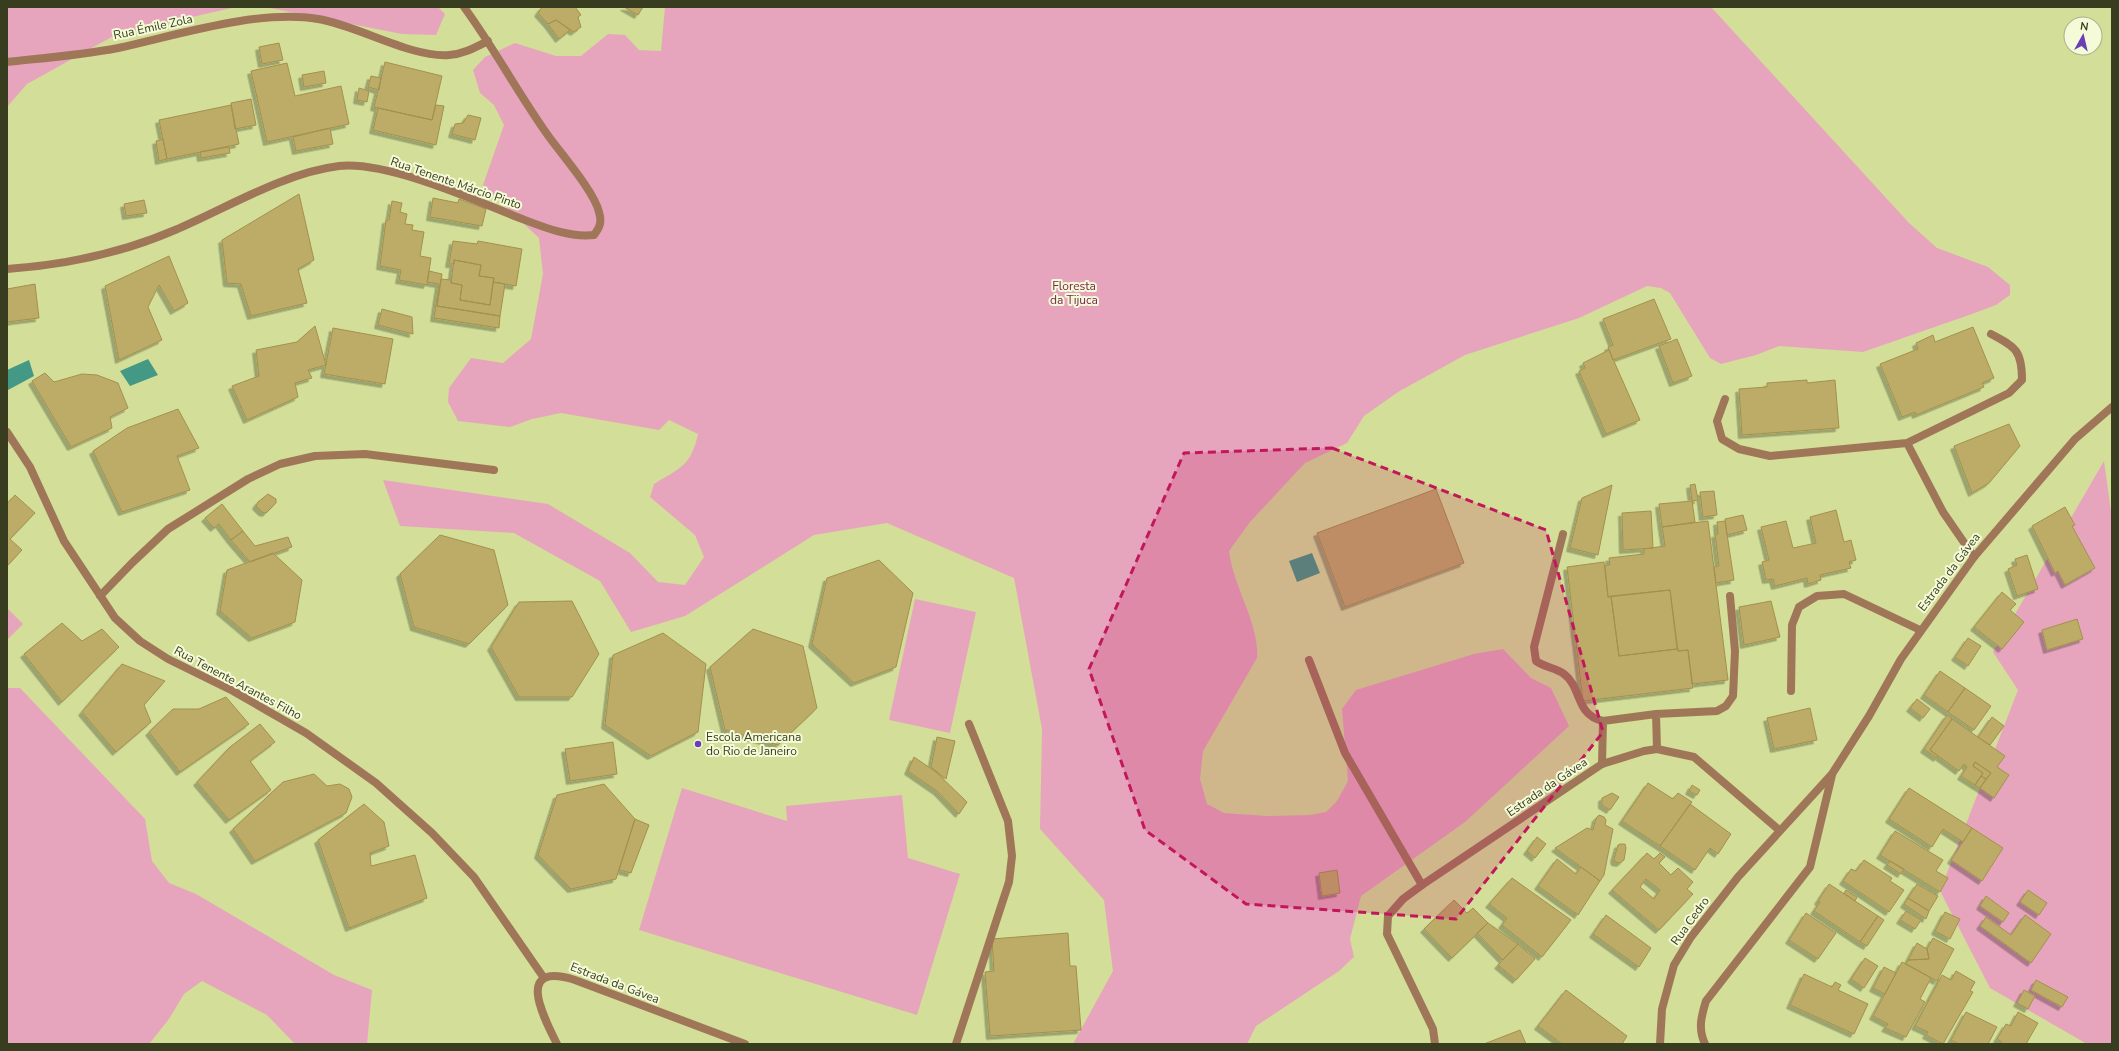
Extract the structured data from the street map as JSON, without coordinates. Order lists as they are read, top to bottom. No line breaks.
{"streets":{"street":["Rua Émile Zola","Rua Tenente Márcio Pinto","Estrada da Gávea","Rua Tenente Arantes Filho","Rua Cedro"]},"crossings":[["Rua Émile Zola","Rua Tenente Márcio Pinto"],["Estrada da Gávea","Rua Tenente Arantes Filho"],["Estrada da Gávea","Rua Cedro"]],"parks":["Floresta da Tijuca"],"places":["Escola Americana do Rio de Janeiro"],"north":"top"}
